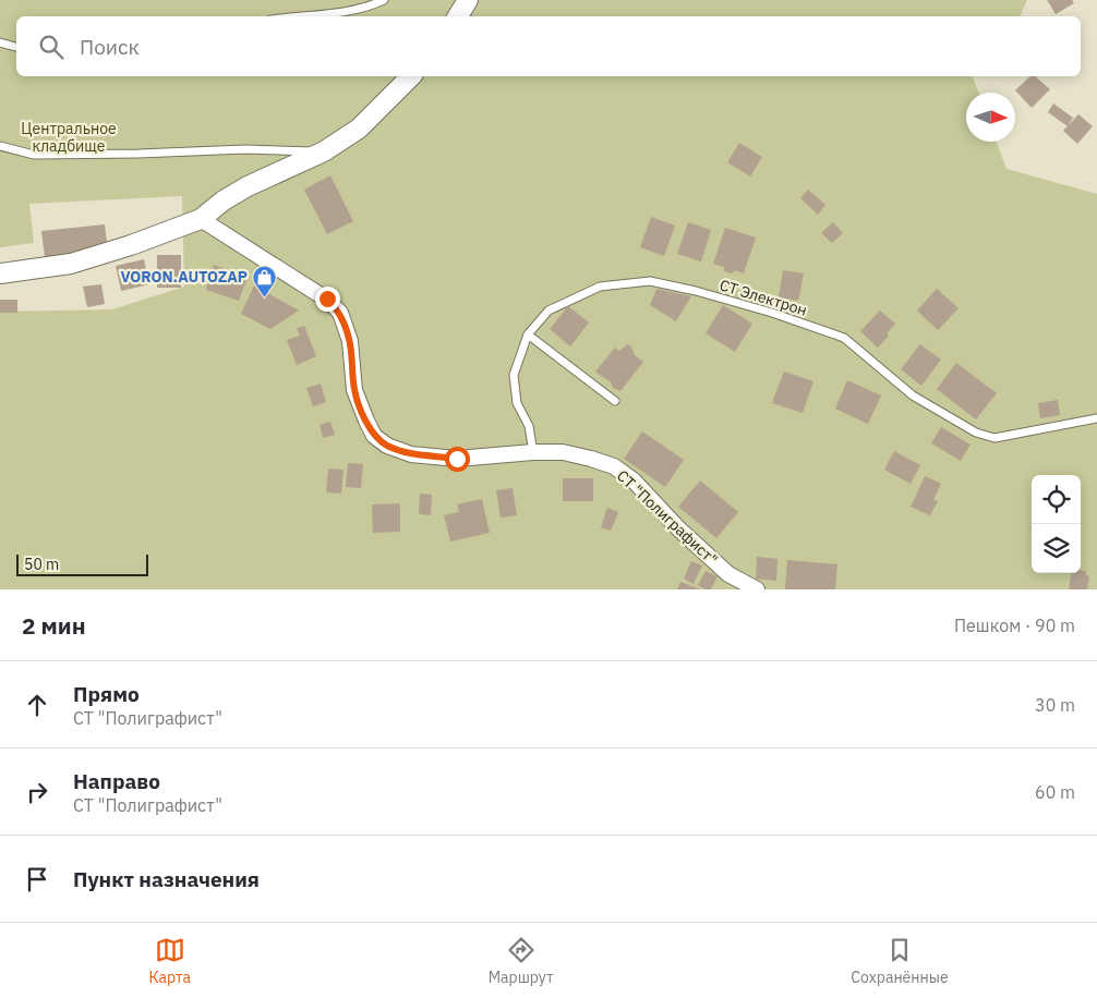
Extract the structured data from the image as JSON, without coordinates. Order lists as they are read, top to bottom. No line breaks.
{"streets":{"street":["СТ \"Полиграфист\""],"lane":["СТ Электрон"]},"crossings":[["СТ Электрон","СТ \"Полиграфист\""]],"parks":["Центральное кладбище"],"places":{"shop":["VORON.AUTOZAP"]},"scale_bar":"50 m","north":"right","page":{"search":"Поиск","scale":"50 m","heading":["2 мин","Пешком · 90 m"],"list":[["Прямо","СТ \"Полиграфист\"","30 m"],["Направо","СТ \"Полиграфист\"","60 m"],"Пункт назначения"],"nav":["Карта","Маршрут","Сохранённые"]}}
